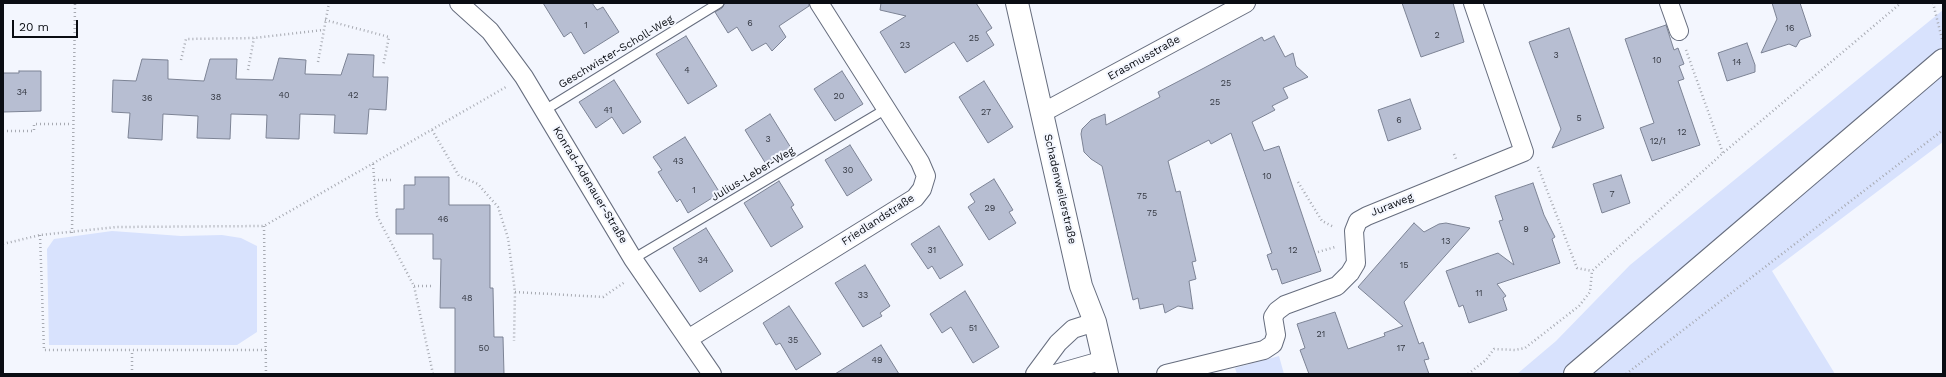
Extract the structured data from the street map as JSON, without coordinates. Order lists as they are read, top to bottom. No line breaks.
{"streets":{"main road":["Schadenweilerstraße"],"street":["Erasmusstraße","Konrad-Adenauer-Straße","Juraweg","Friedlandstraße"],"lane":["Geschwister-Scholl-Weg","Julius-Leber-Weg"]},"crossings":[["Geschwister-Scholl-Weg","Konrad-Adenauer-Straße"],["Erasmusstraße","Schadenweilerstraße"],["Julius-Leber-Weg","Konrad-Adenauer-Straße"],["Julius-Leber-Weg","Friedlandstraße"],["Konrad-Adenauer-Straße","Friedlandstraße"]],"house_numbers":["6","1","16","2","25","23","3","10","14","4","25","34","40","42","20","38","36","25","41","27","5","6","12","3","12/1","43","30","10","1","7","75","29","75","46","9","13","31","12","34","15","11","33","48","51","21","35","50","17","49"],"scale_bar":"20 m"}
